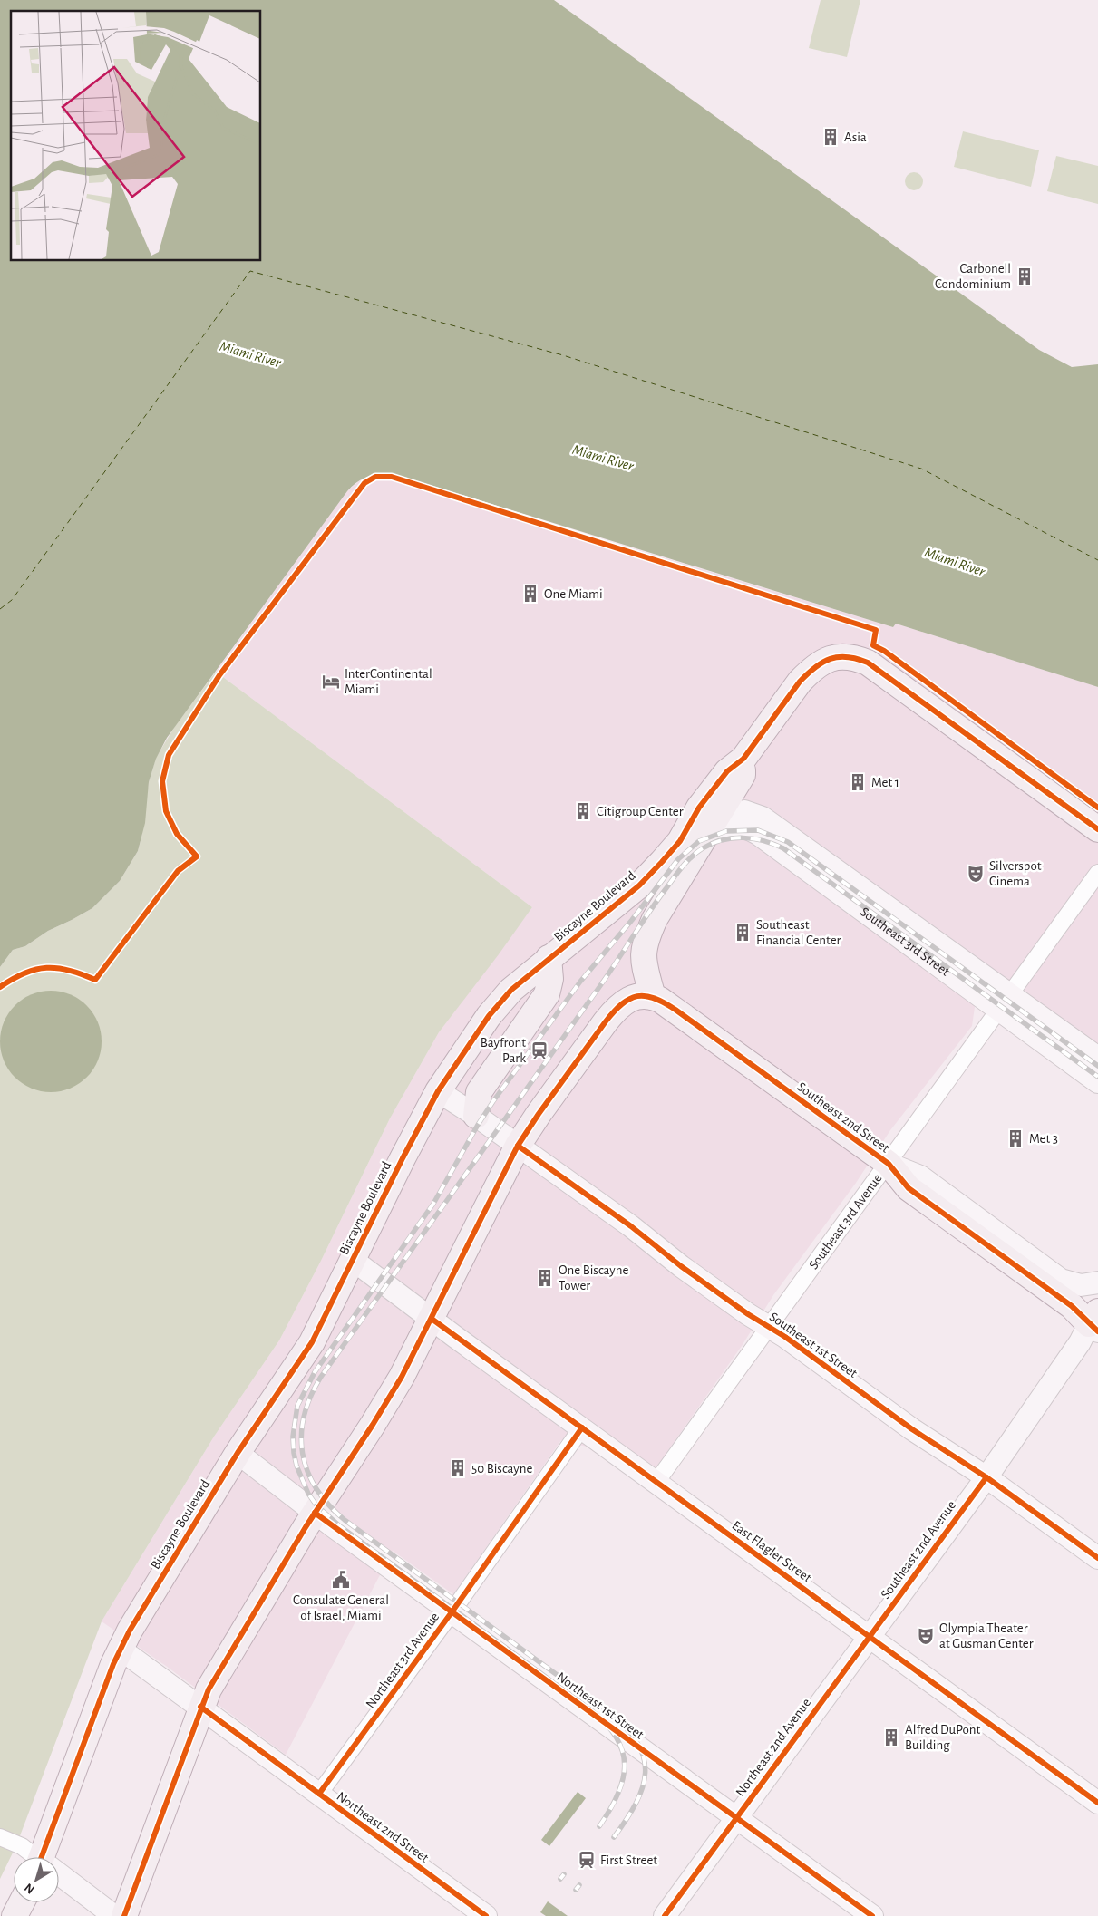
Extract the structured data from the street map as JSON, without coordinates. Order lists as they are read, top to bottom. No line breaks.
{"streets":{"main road":["Biscayne Boulevard","Southeast 3rd Street","Southeast 2nd Street","Southeast 1st Street","Southeast 2nd Avenue","East Flagler Street","Northeast 1st Street","Northeast 2nd Avenue","Northeast 2nd Street"],"street":["Southeast 3rd Avenue","Northeast 3rd Avenue"]},"crossings":[["Biscayne Boulevard","Southeast 1st Street"],["Biscayne Boulevard","East Flagler Street"],["Biscayne Boulevard","Northeast 1st Street"],["Biscayne Boulevard","Northeast 2nd Street"],["Southeast 3rd Street","Southeast 3rd Avenue"],["Southeast 2nd Street","Southeast 3rd Avenue"],["Southeast 2nd Street","Southeast 2nd Avenue"],["Southeast 3rd Avenue","Southeast 1st Street"],["Southeast 3rd Avenue","East Flagler Street"],["Southeast 1st Street","Southeast 2nd Avenue"],["Southeast 2nd Avenue","East Flagler Street"],["Southeast 2nd Avenue","Northeast 2nd Avenue"],["East Flagler Street","Northeast 3rd Avenue"],["East Flagler Street","Northeast 2nd Avenue"],["Northeast 3rd Avenue","Northeast 1st Street"],["Northeast 3rd Avenue","Northeast 2nd Street"],["Northeast 1st Street","Northeast 2nd Avenue"]],"water":["Miami River"],"places":{"building":["Asia","Carbonell Condominium","One Miami","Met 1","Citigroup Center","Southeast Financial Center","Met 3","One Biscayne Tower","50 Biscayne","Alfred DuPont Building"],"hotel":["InterContinental Miami"],"theatre":["Silverspot Cinema","Olympia Theater at Gusman Center"],"station":["Bayfront Park","First Street"],"public building":["Consulate General of Israel, Miami"]},"north":"bottom left"}
